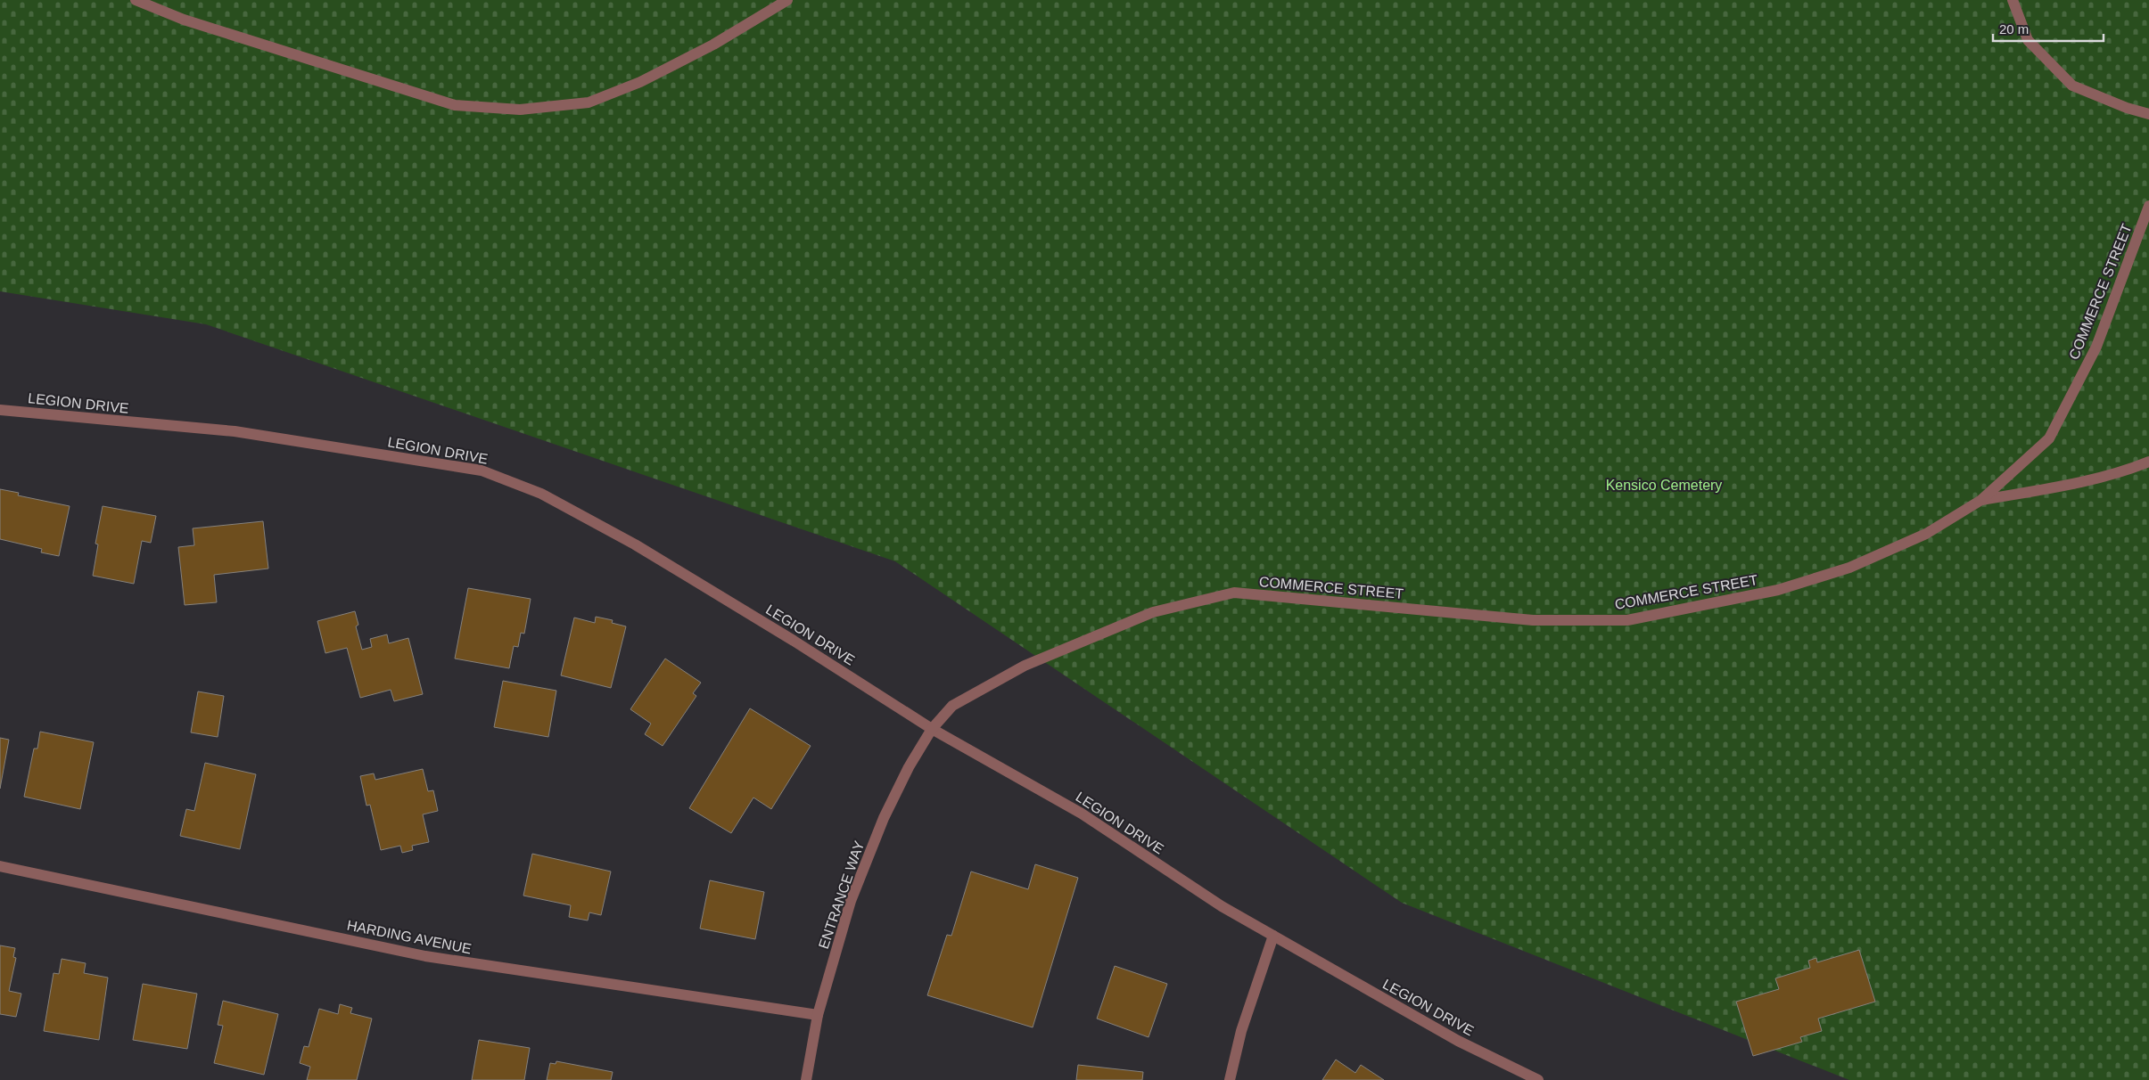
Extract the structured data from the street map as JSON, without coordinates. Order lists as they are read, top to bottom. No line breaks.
{"streets":{"street":["COMMERCE STREET","LEGION DRIVE","ENTRANCE WAY","HARDING AVENUE"]},"crossings":[["COMMERCE STREET","LEGION DRIVE"],["COMMERCE STREET","ENTRANCE WAY"],["LEGION DRIVE","ENTRANCE WAY"],["ENTRANCE WAY","HARDING AVENUE"]],"parks":["Kensico Cemetery"],"scale_bar":"20 m"}
